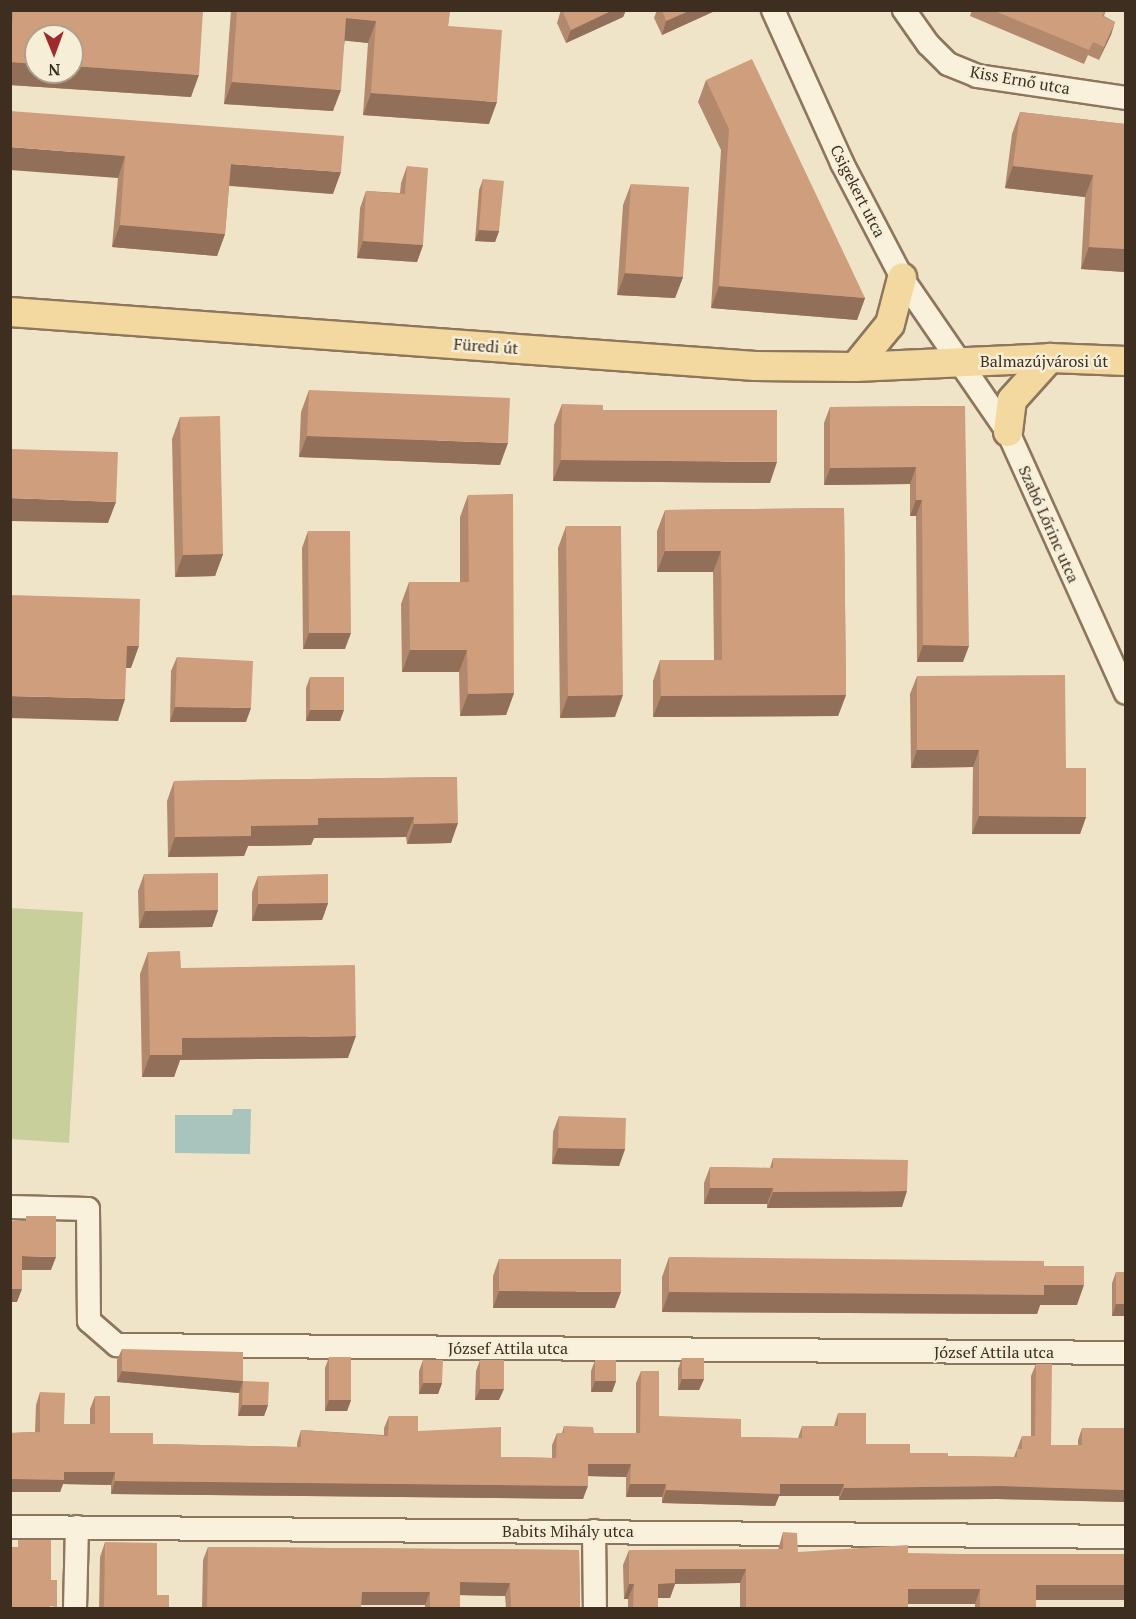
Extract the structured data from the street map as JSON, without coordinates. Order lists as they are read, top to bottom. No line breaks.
{"streets":{"main road":["Füredi út","Balmazújvárosi út"],"street":["Kiss Ernő utca","Csigekert utca","Szabó Lőrinc utca","József Attila utca","Babits Mihály utca"]},"crossings":[["Csigekert utca","Füredi út"],["Csigekert utca","Balmazújvárosi út"],["Csigekert utca","Szabó Lőrinc utca"],["Füredi út","Balmazújvárosi út"],["Füredi út","Szabó Lőrinc utca"],["Balmazújvárosi út","Szabó Lőrinc utca"]],"north":"bottom"}
